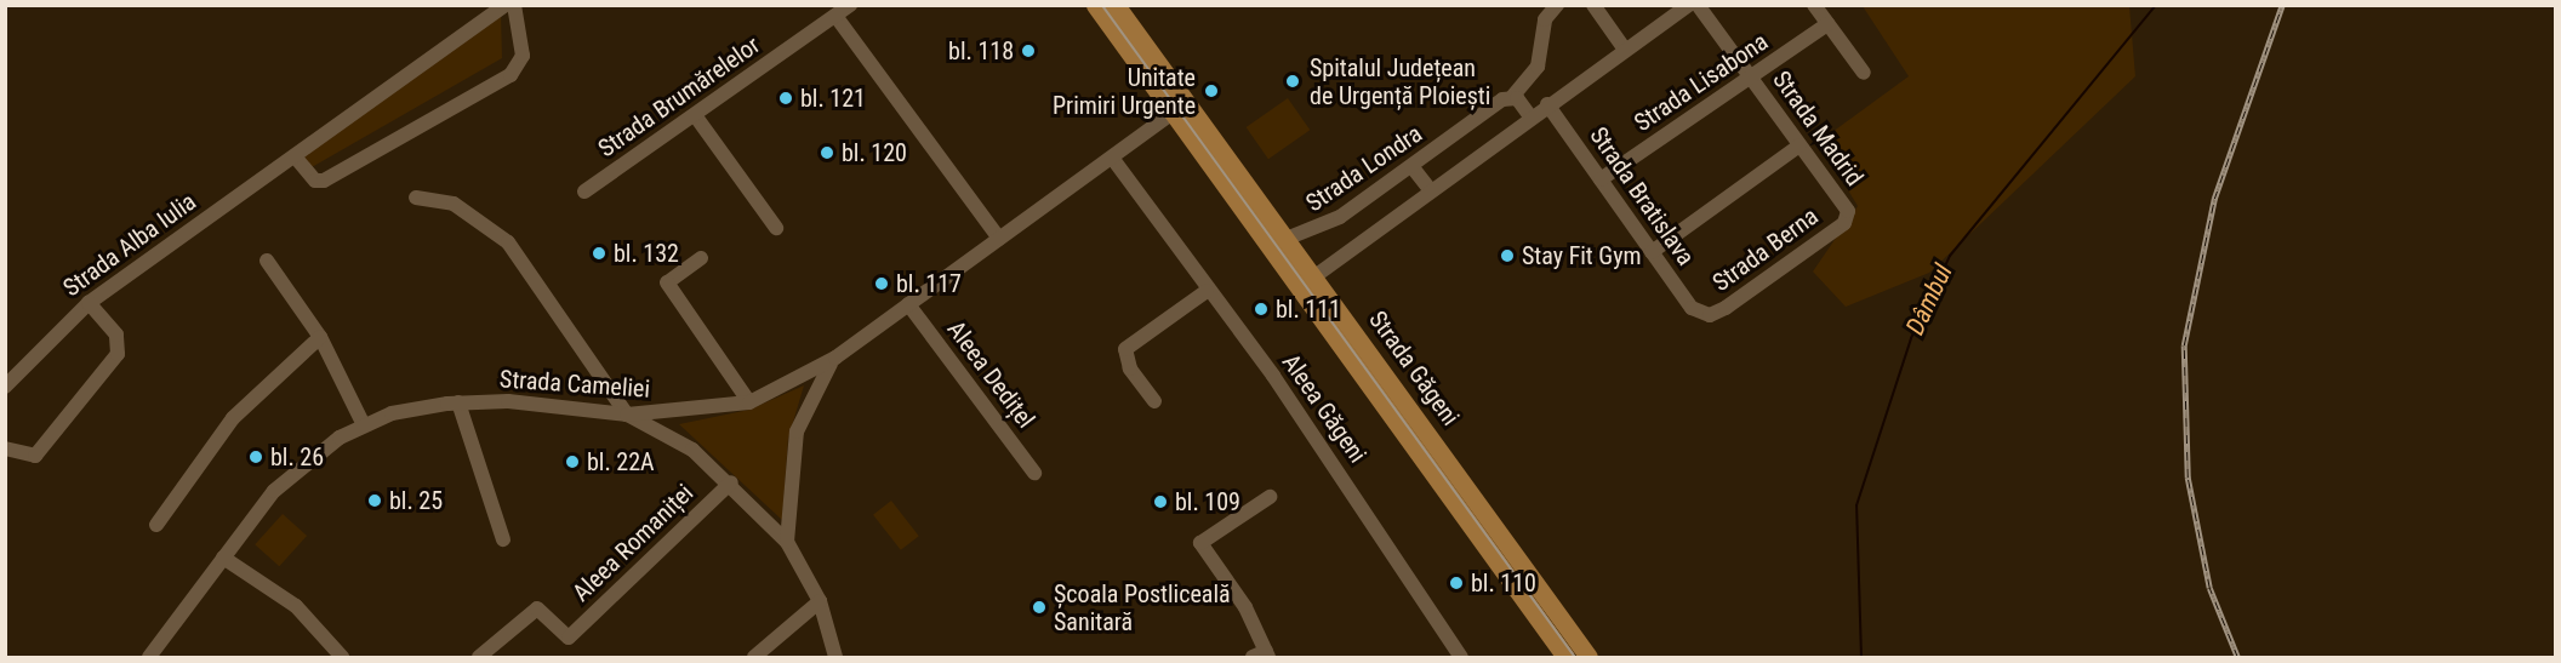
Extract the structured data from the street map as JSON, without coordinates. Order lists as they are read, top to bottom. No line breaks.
{"streets":{"main road":["Strada Găgeni"],"street":["Strada Lisabona","Strada Brumărelelor","Strada Madrid","Strada Londra","Strada Bratislava","Strada Alba Iulia","Strada Berna","Aleea Dedițel","Strada Cameliei","Aleea Găgeni","Aleea Romaniței"]},"crossings":[["Strada Lisabona","Strada Madrid"],["Strada Lisabona","Strada Bratislava"],["Strada Madrid","Strada Berna"],["Strada Londra","Strada Găgeni"],["Strada Bratislava","Strada Berna"],["Strada Găgeni","Strada Cameliei"],["Aleea Dedițel","Strada Cameliei"],["Strada Cameliei","Aleea Găgeni"]],"water":["Dâmbul"],"places":["bl. 118","Spitalul Județean de Urgență Ploiești","Unitate Primiri Urgente","bl. 121","bl. 120","bl. 132","Stay Fit Gym","bl. 117","bl. 111","bl. 26","bl. 22A","bl. 25","bl. 109","bl. 110","Școala Postliceală Sanitară"]}
